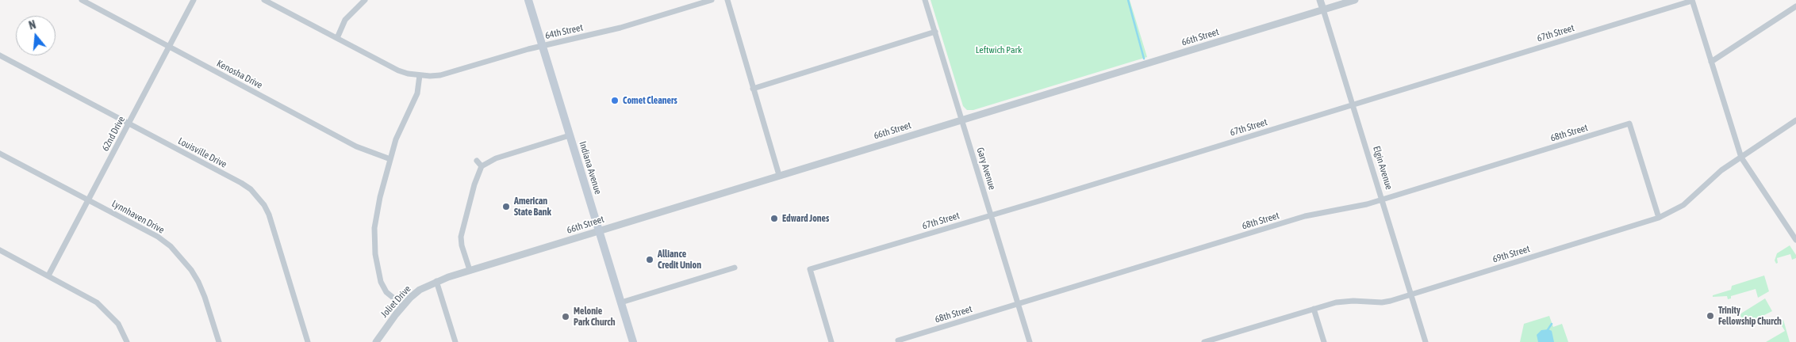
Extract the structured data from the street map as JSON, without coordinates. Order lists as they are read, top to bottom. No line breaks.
{"streets":{"main road":["Indiana Avenue"],"street":["64th Street","67th Street","66th Street","Kenosha Drive","68th Street","62nd Drive","Louisville Drive","Elgin Avenue","Gary Avenue","Lynnhaven Drive","69th Street","Joliet Drive"]},"crossings":[["64th Street","Indiana Avenue"],["67th Street","Elgin Avenue"],["67th Street","Gary Avenue"],["66th Street","Indiana Avenue"],["66th Street","Elgin Avenue"],["66th Street","Gary Avenue"],["66th Street","Joliet Drive"],["Kenosha Drive","62nd Drive"],["68th Street","Elgin Avenue"],["68th Street","Gary Avenue"],["68th Street","69th Street"],["62nd Drive","Louisville Drive"],["62nd Drive","Lynnhaven Drive"],["Elgin Avenue","69th Street"]],"parks":["Leftwich Park"],"places":["Comet Cleaners","American State Bank","Edward Jones","Alliance Credit Union","Trinity Fellowship Church","Melonie Park Church"],"north":"top"}
